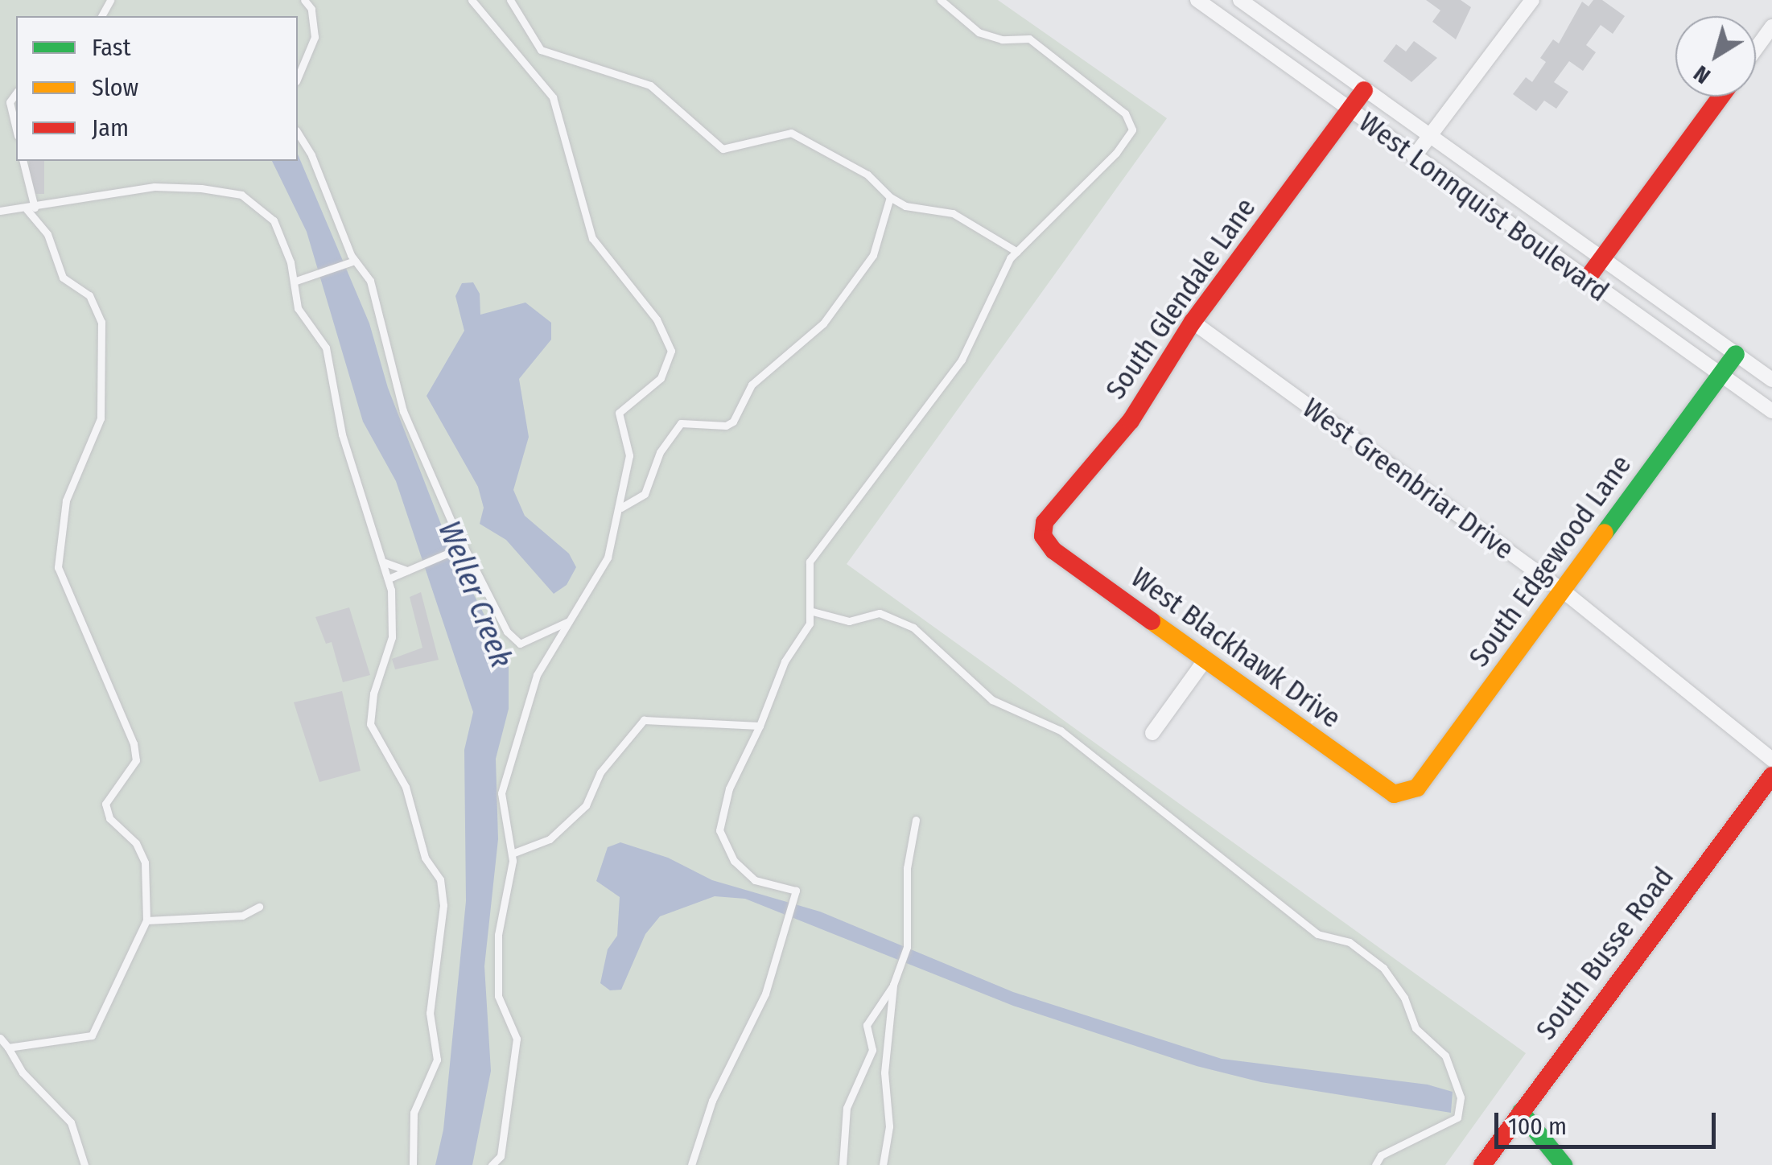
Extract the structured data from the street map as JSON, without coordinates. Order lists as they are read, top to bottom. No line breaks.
{"streets":{"street":["West Lonnquist Boulevard","South Glendale Lane","West Greenbriar Drive","South Edgewood Lane","West Blackhawk Drive","South Busse Road"]},"crossings":[["West Lonnquist Boulevard","South Glendale Lane"],["West Lonnquist Boulevard","South Edgewood Lane"],["South Glendale Lane","West Greenbriar Drive"],["South Glendale Lane","West Blackhawk Drive"],["West Greenbriar Drive","South Edgewood Lane"],["South Edgewood Lane","West Blackhawk Drive"]],"water":["Weller Creek"],"legend":["Fast","Slow","Jam"],"scale_bar":"100 m","north":"bottom left"}
